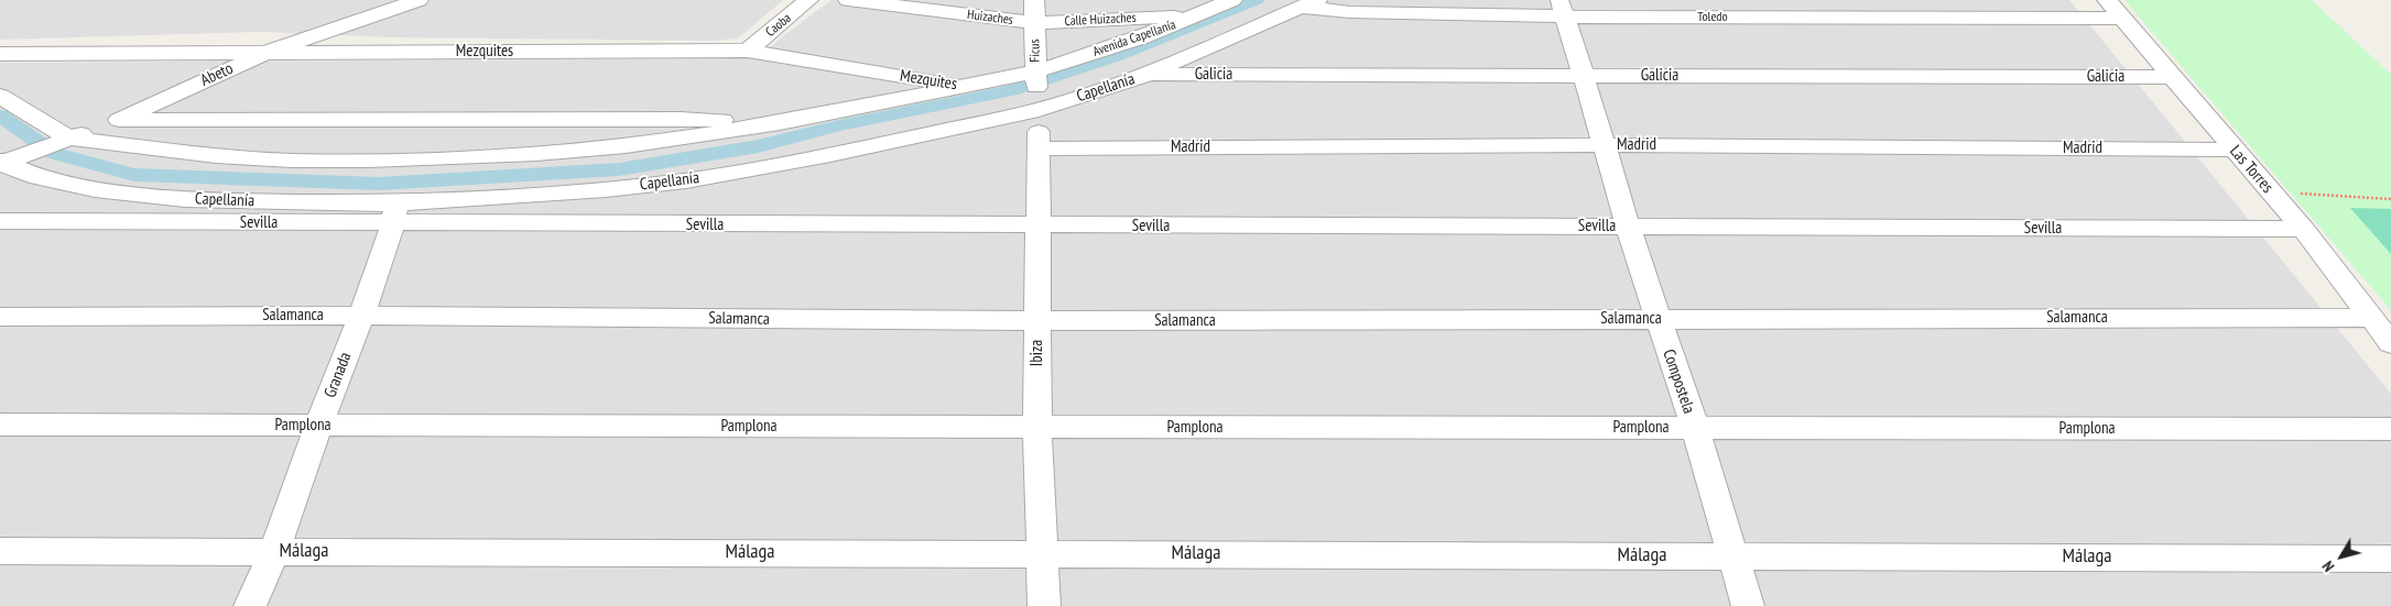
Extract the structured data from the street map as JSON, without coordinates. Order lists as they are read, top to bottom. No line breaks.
{"streets":{"street":["Huizaches","Toledo","Calle Huizaches","Caoba","Avenida Capellanía","Ficus","Mezquites","Abeto","Galicia","Capellanía","Madrid","Las Torres","Sevilla","Salamanca","Ibiza","Granada","Compostela","Pamplona","Málaga"]},"crossings":[["Huizaches","Calle Huizaches"],["Huizaches","Ficus"],["Toledo","Capellanía"],["Toledo","Las Torres"],["Toledo","Compostela"],["Calle Huizaches","Avenida Capellanía"],["Calle Huizaches","Ficus"],["Caoba","Mezquites"],["Avenida Capellanía","Ficus"],["Avenida Capellanía","Capellanía"],["Avenida Capellanía","Ibiza"],["Ficus","Capellanía"],["Ficus","Ibiza"],["Mezquites","Abeto"],["Mezquites","Capellanía"],["Abeto","Capellanía"],["Galicia","Capellanía"],["Galicia","Las Torres"],["Galicia","Compostela"],["Capellanía","Sevilla"],["Capellanía","Ibiza"],["Capellanía","Granada"],["Madrid","Las Torres"],["Madrid","Ibiza"],["Madrid","Compostela"],["Las Torres","Sevilla"],["Las Torres","Salamanca"],["Sevilla","Ibiza"],["Sevilla","Granada"],["Sevilla","Compostela"],["Salamanca","Ibiza"],["Salamanca","Granada"],["Salamanca","Compostela"],["Ibiza","Pamplona"],["Ibiza","Málaga"],["Granada","Pamplona"],["Granada","Málaga"],["Compostela","Pamplona"],["Compostela","Málaga"]],"north":"bottom left"}
